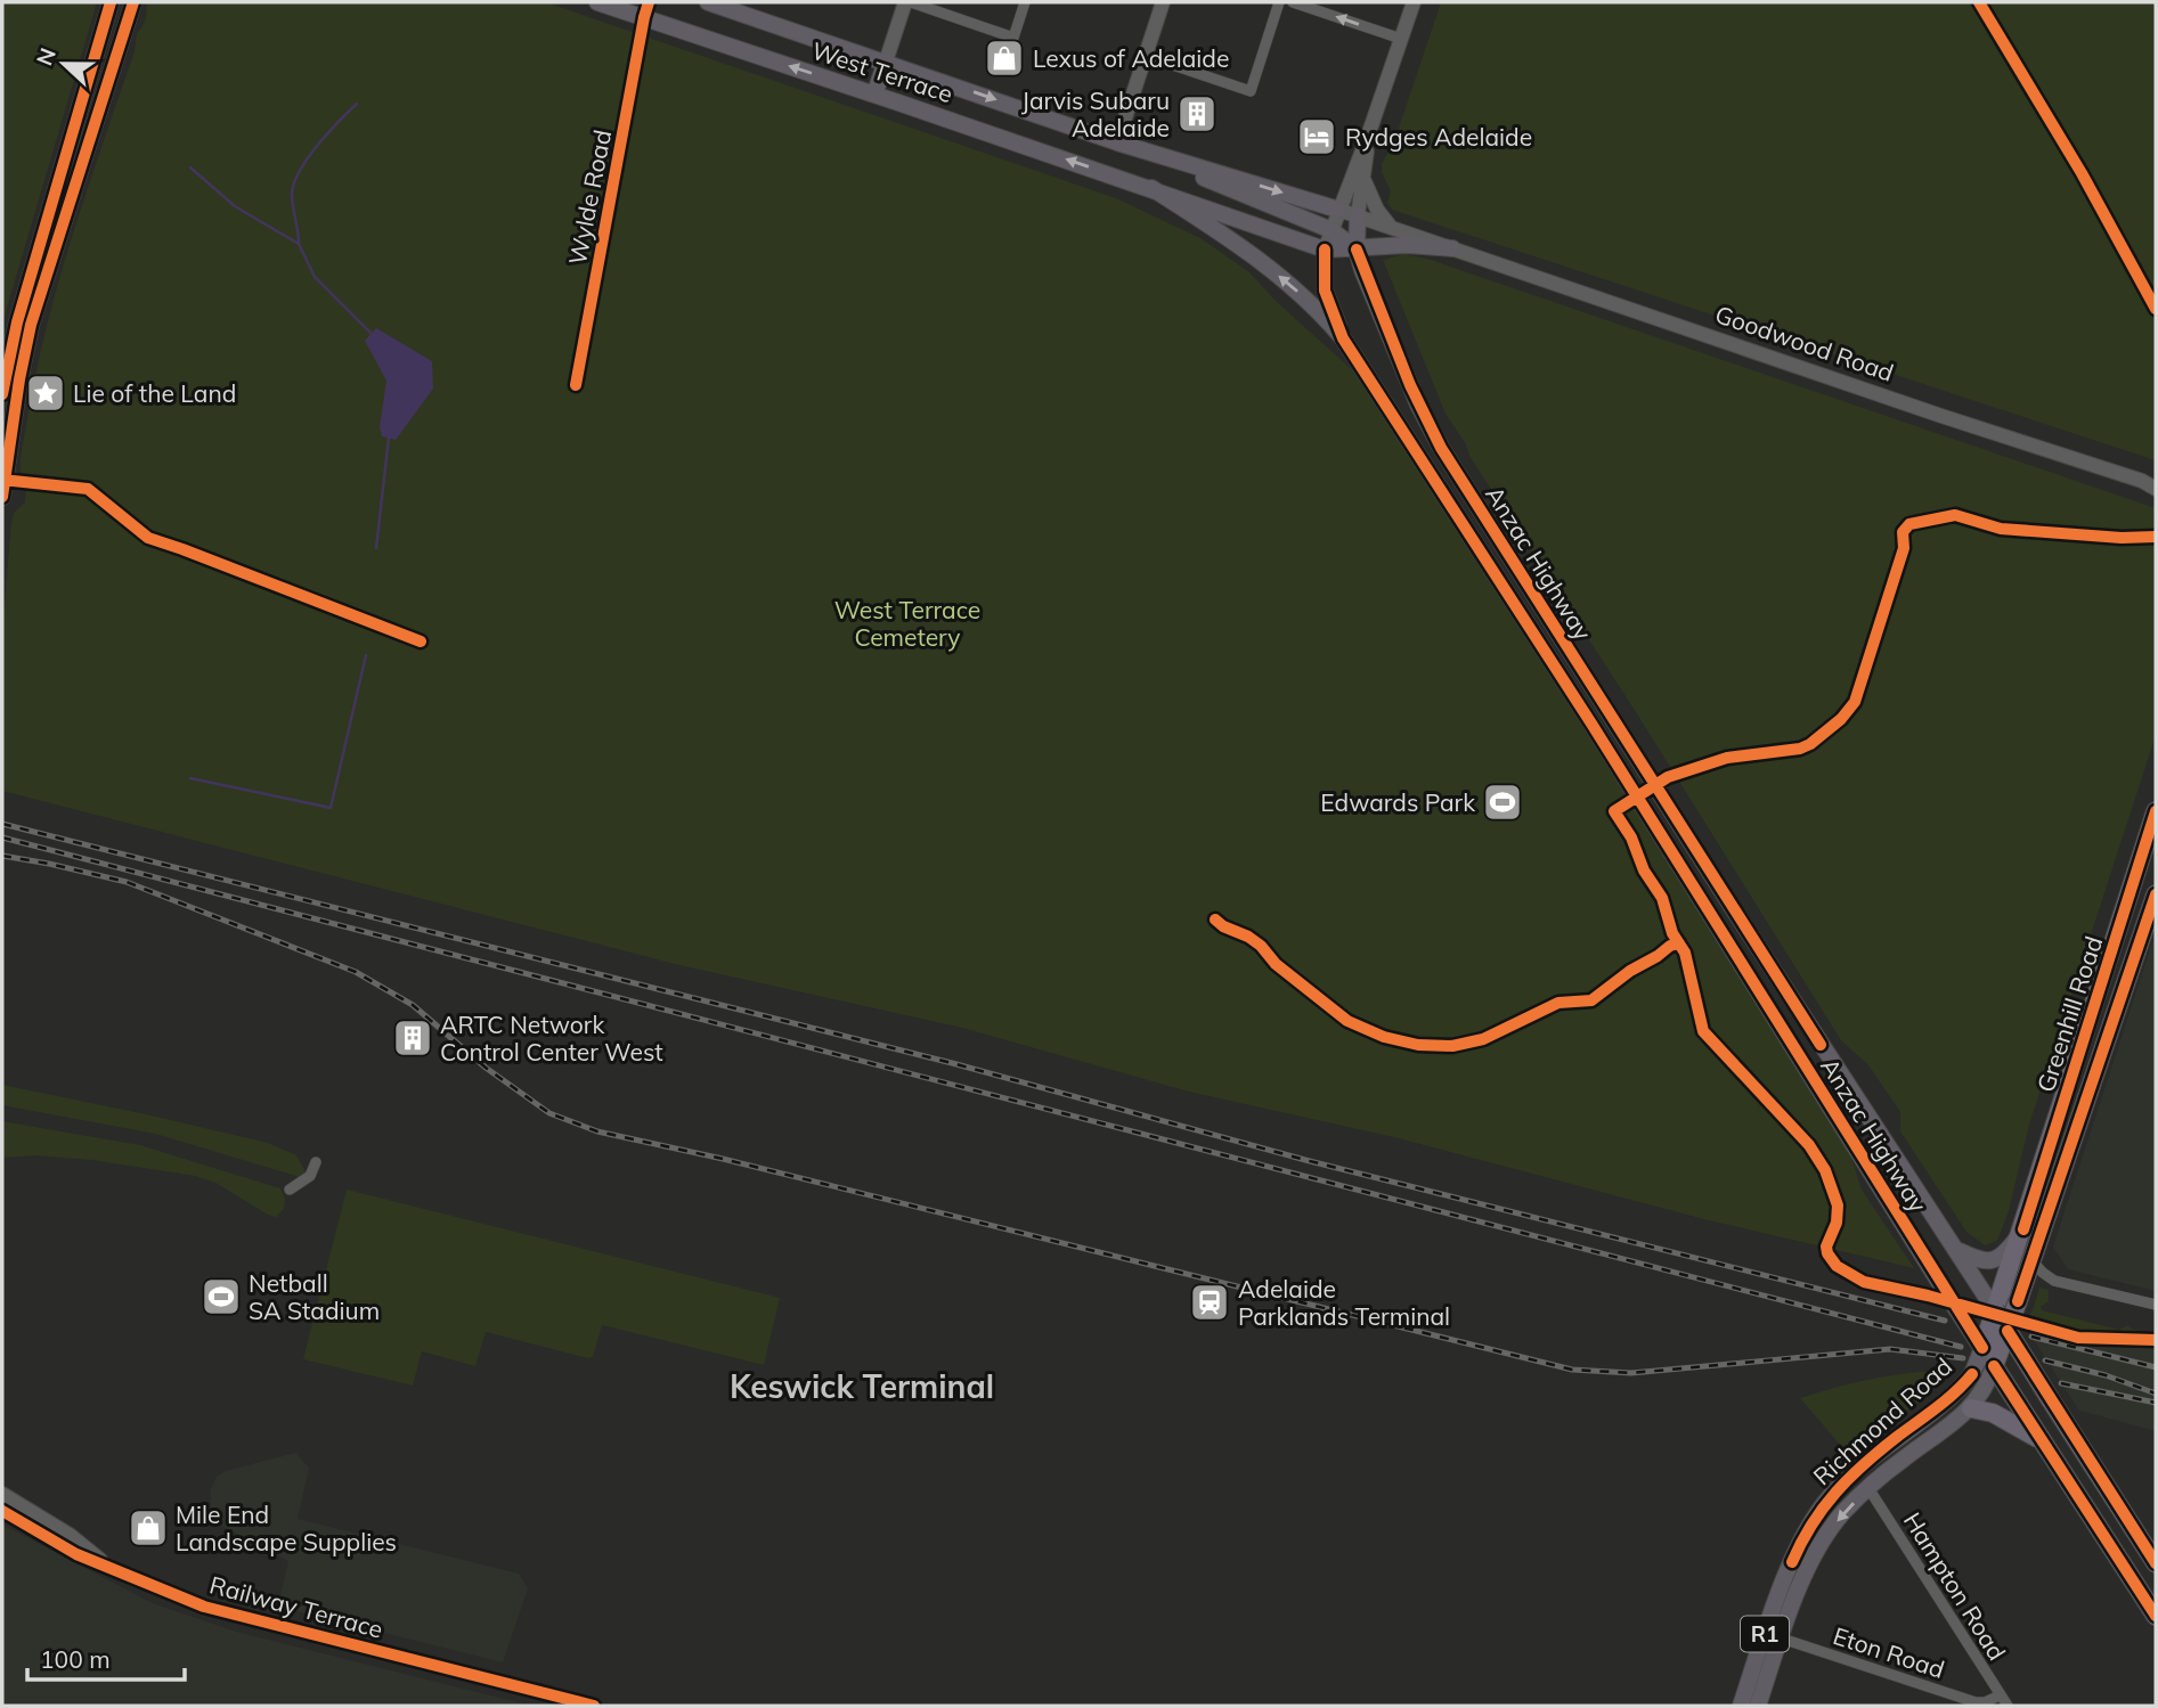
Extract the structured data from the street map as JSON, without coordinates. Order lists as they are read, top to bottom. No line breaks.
{"streets":{"highway":["Anzac Highway","Greenhill Road","Richmond Road","R1"],"main road":["West Terrace","Goodwood Road","Railway Terrace"],"street":["Wylde Road","Hampton Road","Eton Road"]},"crossings":[["West Terrace","Wylde Road"],["West Terrace","Goodwood Road"],["West Terrace","Anzac Highway"],["Goodwood Road","Anzac Highway"],["Anzac Highway","Greenhill Road"],["Anzac Highway","Richmond Road"],["Greenhill Road","Richmond Road"],["Richmond Road","Hampton Road"],["Richmond Road","Eton Road"],["Hampton Road","Eton Road"]],"districts":["Keswick Terminal"],"parks":["West Terrace Cemetery"],"places":{"shop":["Lexus of Adelaide","Mile End Landscape Supplies"],"building":["Jarvis Subaru Adelaide","ARTC Network Control Center West"],"hotel":["Rydges Adelaide"],"place":["Lie of the Land"],"sports":["Edwards Park","Netball SA Stadium"],"station":["Adelaide Parklands Terminal"]},"scale_bar":"100 m","north":"left"}
